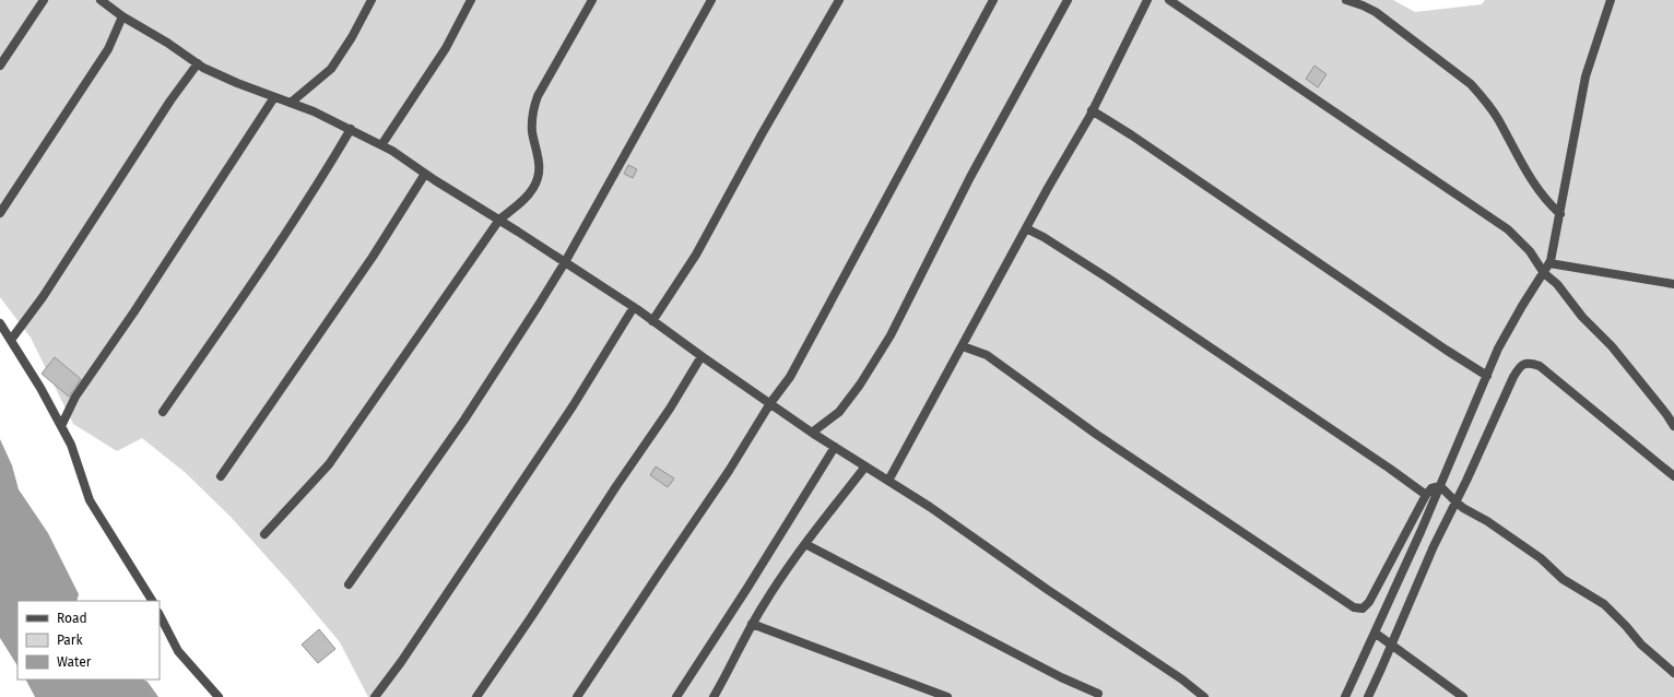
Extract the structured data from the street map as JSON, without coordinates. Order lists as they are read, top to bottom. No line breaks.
{"legend":["Road","Park","Water"]}
